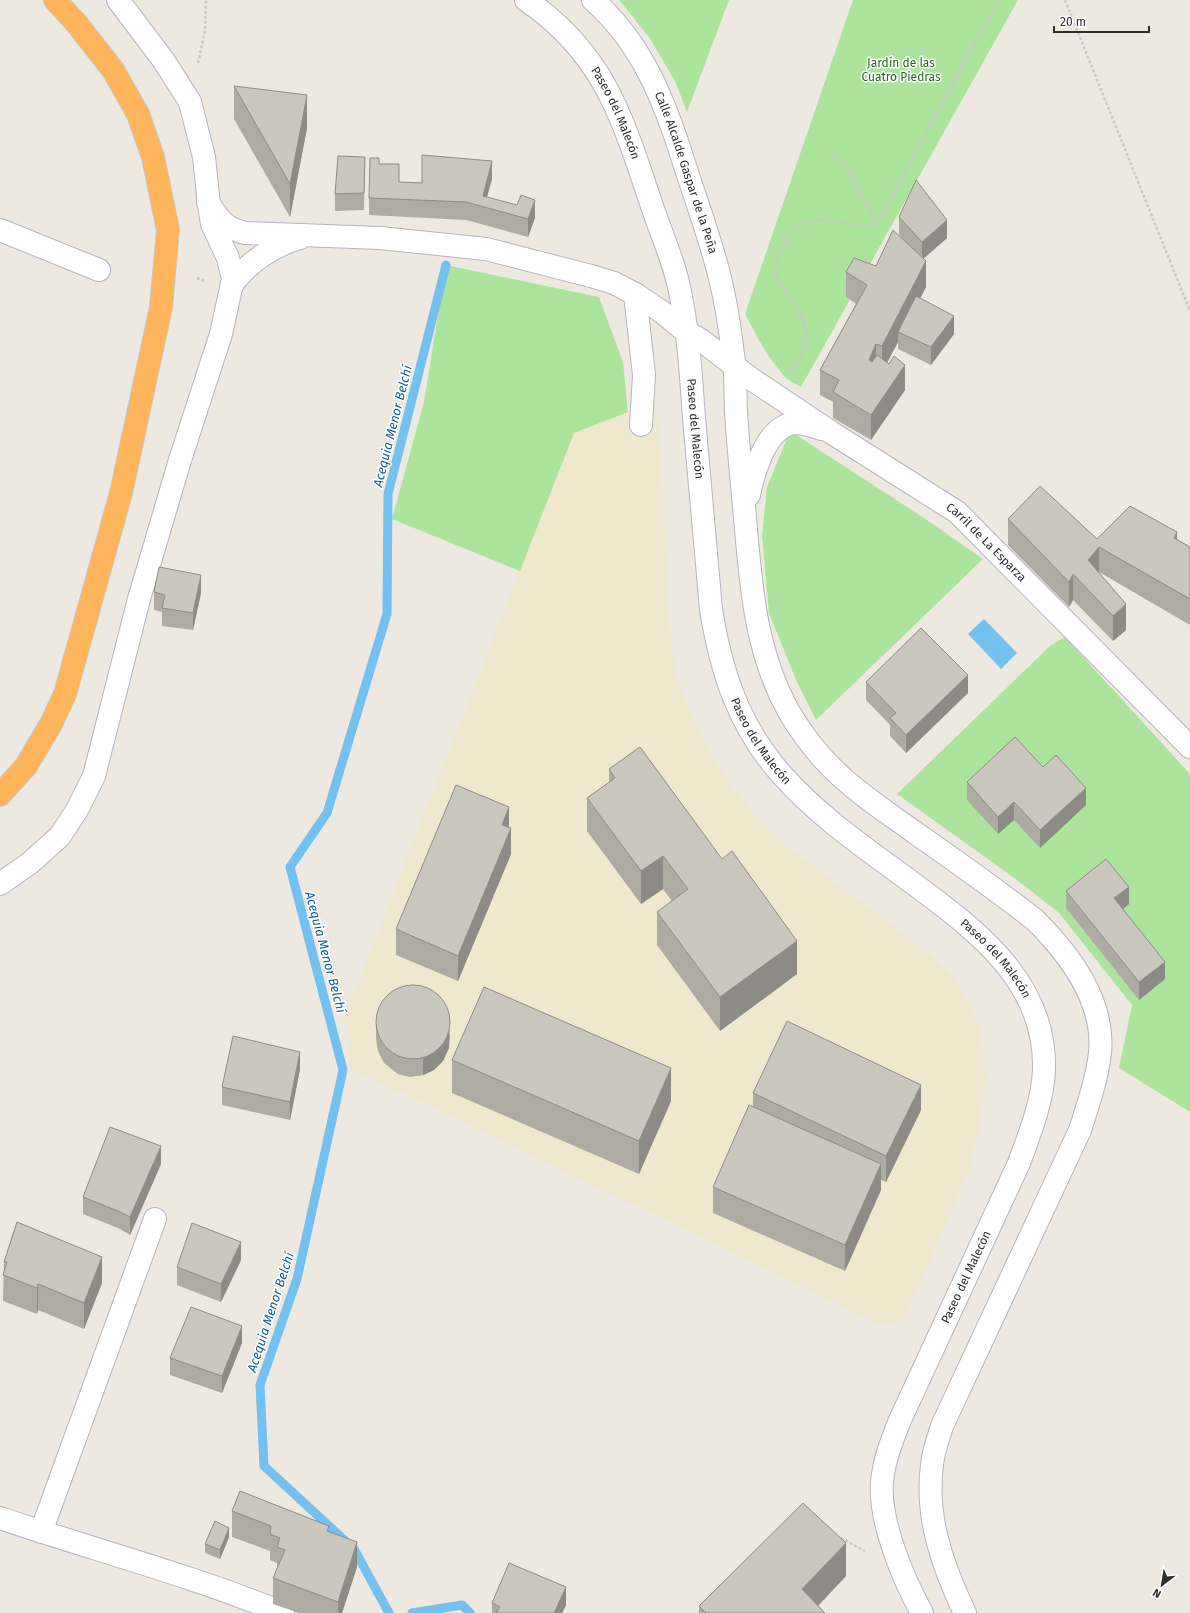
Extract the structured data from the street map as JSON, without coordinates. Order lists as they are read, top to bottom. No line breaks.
{"streets":{"street":["Paseo del Malecón","Calle Alcalde Gaspar de la Peña","Carril de La Esparza"]},"crossings":[["Paseo del Malecón","Carril de La Esparza"],["Calle Alcalde Gaspar de la Peña","Carril de La Esparza"]],"water":["Acequia Menor Belchí"],"parks":["Jardín de las Cuatro Piedras"],"scale_bar":"20 m","north":"bottom left"}
